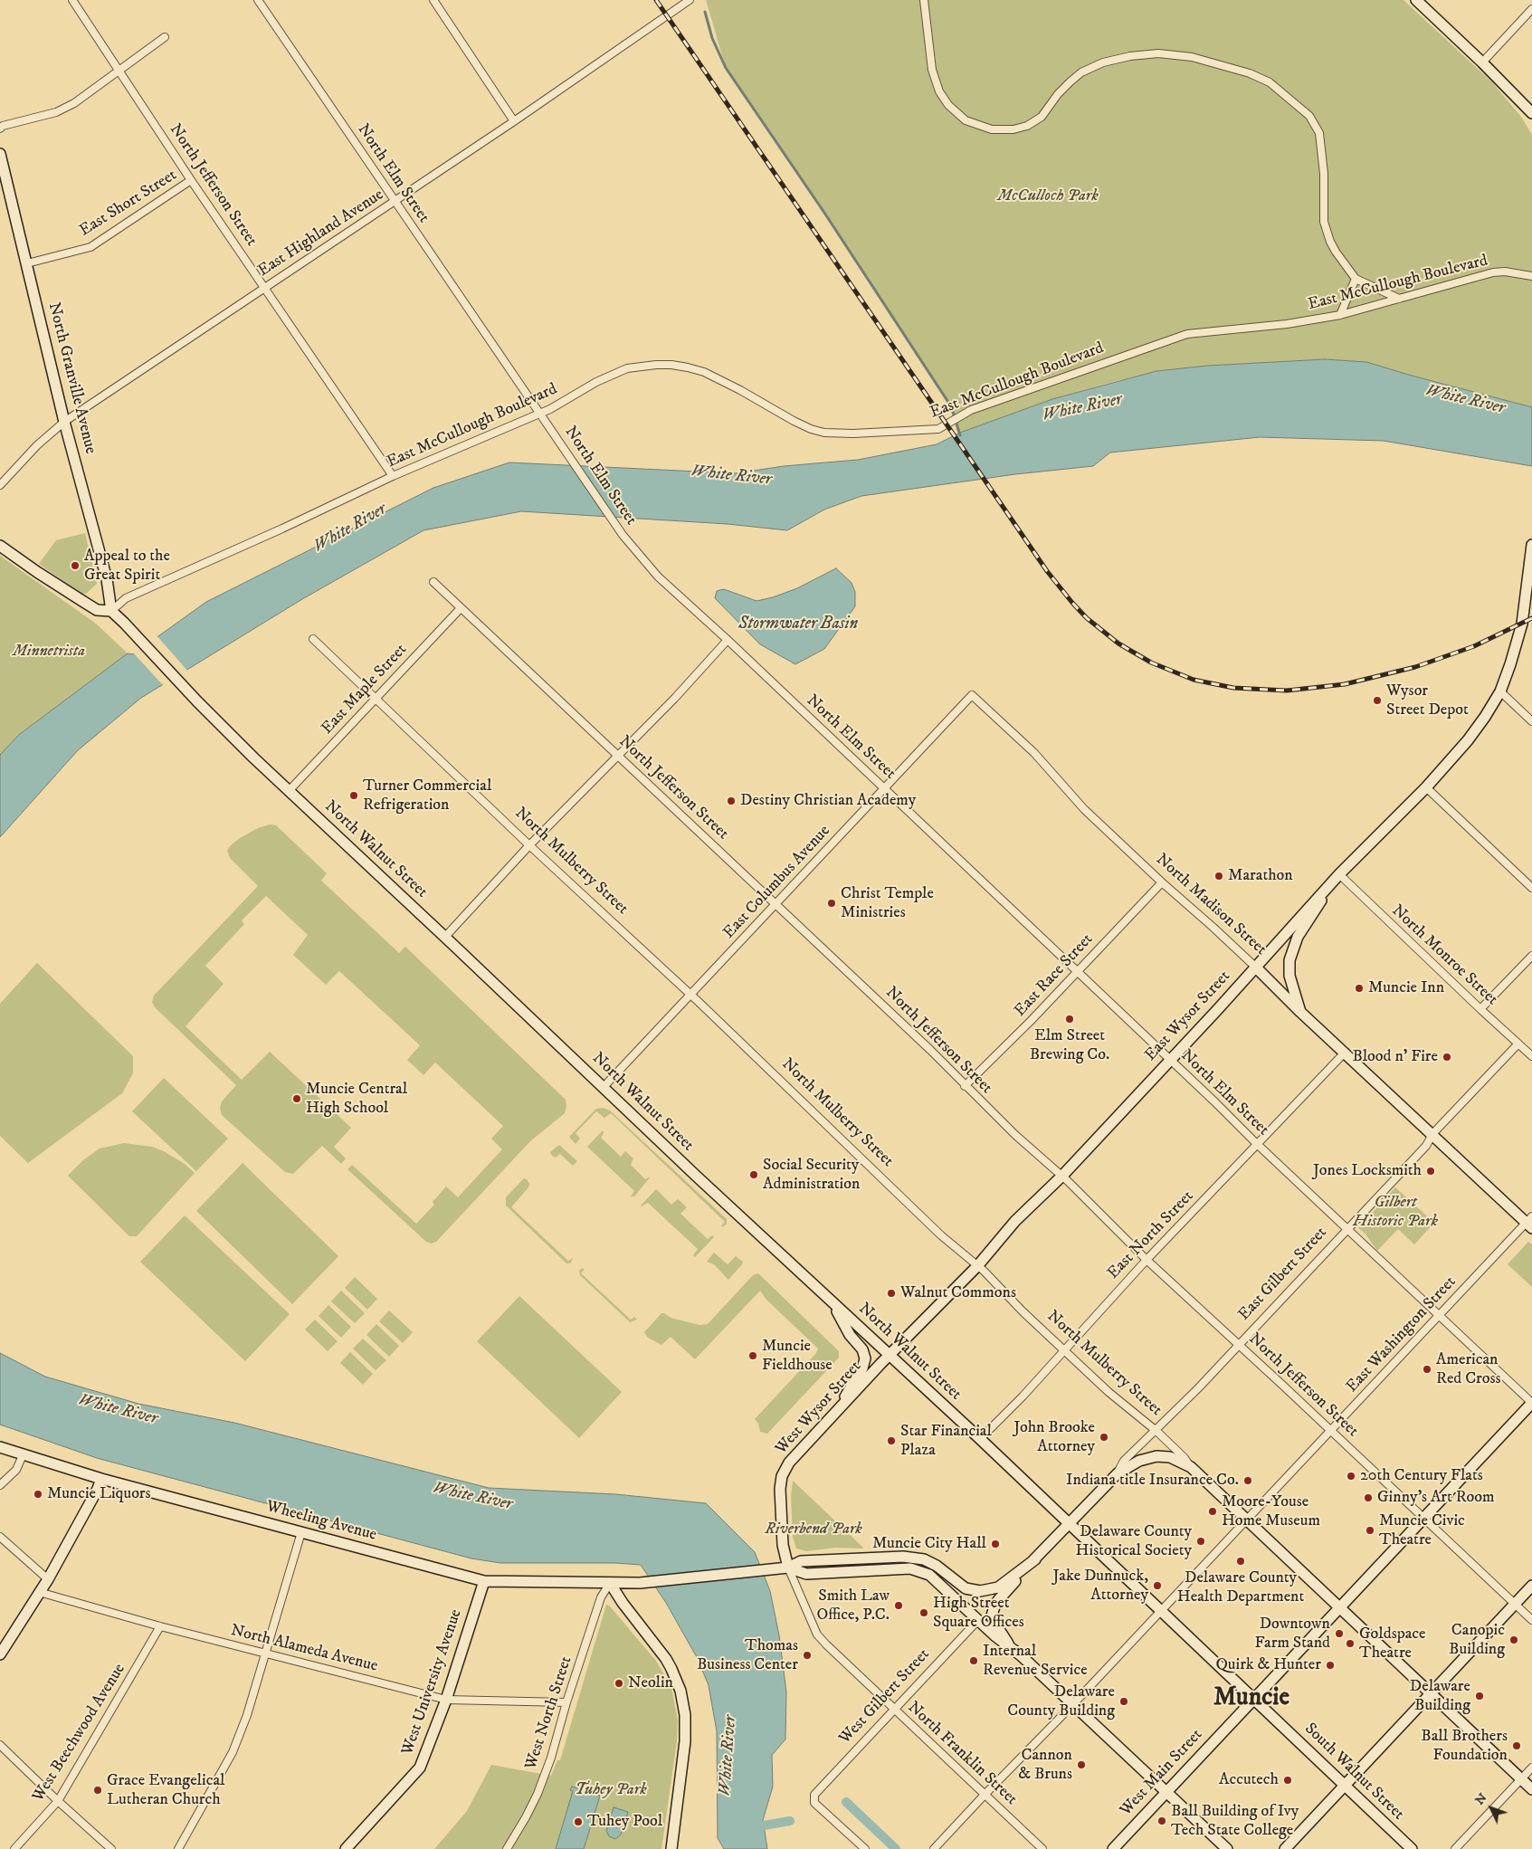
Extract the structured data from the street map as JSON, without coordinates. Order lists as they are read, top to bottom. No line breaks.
{"streets":{"main road":["North Granville Avenue","North Walnut Street","North Mulberry Street","North Madison Street","East Wysor Street","East Gilbert Street","West Wysor Street","Wheeling Avenue","West University Avenue","South Walnut Street","West Main Street"],"street":["North Elm Street","North Jefferson Street","East Short Street","East Highland Avenue","East McCullough Boulevard","East Maple Street","East Columbus Avenue","North Monroe Street","East Race Street","East North Street","East Washington Street","North Alameda Avenue","West Gilbert Street","West North Street","West Beechwood Avenue","North Franklin Street"]},"crossings":[["North Elm Street","East Highland Avenue"],["North Elm Street","East McCullough Boulevard"],["North Elm Street","East Columbus Avenue"],["North Elm Street","East Race Street"],["North Elm Street","East Wysor Street"],["North Elm Street","East North Street"],["North Elm Street","East Gilbert Street"],["North Elm Street","East Washington Street"],["North Elm Street","West Main Street"],["North Jefferson Street","East Short Street"],["North Jefferson Street","East Highland Avenue"],["North Jefferson Street","East McCullough Boulevard"],["North Jefferson Street","East Maple Street"],["North Jefferson Street","East Columbus Avenue"],["North Jefferson Street","East Race Street"],["North Jefferson Street","East Wysor Street"],["North Jefferson Street","East North Street"],["North Jefferson Street","East Gilbert Street"],["North Jefferson Street","East Washington Street"],["North Jefferson Street","West Main Street"],["East Short Street","North Granville Avenue"],["East Highland Avenue","North Granville Avenue"],["East McCullough Boulevard","North Granville Avenue"],["East McCullough Boulevard","North Walnut Street"],["North Granville Avenue","North Walnut Street"],["East Maple Street","North Walnut Street"],["East Maple Street","North Mulberry Street"],["North Walnut Street","East Columbus Avenue"],["North Walnut Street","East Wysor Street"],["North Walnut Street","East North Street"],["North Walnut Street","East Gilbert Street"],["North Walnut Street","East Washington Street"],["North Walnut Street","West Wysor Street"],["North Walnut Street","South Walnut Street"],["North Walnut Street","West Main Street"],["North Mulberry Street","East Columbus Avenue"],["North Mulberry Street","East Wysor Street"],["North Mulberry Street","East North Street"],["North Mulberry Street","East Gilbert Street"],["North Mulberry Street","East Washington Street"],["North Mulberry Street","West Main Street"],["East Columbus Avenue","North Madison Street"],["North Madison Street","East Race Street"],["North Madison Street","East Wysor Street"],["North Madison Street","East North Street"],["North Madison Street","East Gilbert Street"],["North Madison Street","East Washington Street"],["North Monroe Street","East Wysor Street"],["North Monroe Street","East Gilbert Street"],["East Wysor Street","West Wysor Street"],["East Washington Street","North Franklin Street"],["West Wysor Street","Wheeling Avenue"],["West Wysor Street","North Franklin Street"],["Wheeling Avenue","West University Avenue"],["Wheeling Avenue","West North Street"],["Wheeling Avenue","North Franklin Street"],["North Alameda Avenue","West University Avenue"],["North Alameda Avenue","West North Street"],["North Alameda Avenue","West Beechwood Avenue"],["West Gilbert Street","North Franklin Street"],["South Walnut Street","West Main Street"]],"districts":["Muncie"],"water":["White River","Stormwater Basin"],"parks":["McCulloch Park","Minnetrista","Gilbert Historic Park","Riverbend Park","Tuhey Park"],"places":["Appeal to the Great Spirit","Wysor Street Depot","Turner Commercial Refrigeration","Destiny Christian Academy","Marathon","Christ Temple Ministries","Muncie Inn","Elm Street Brewing Co.","Blood n' Fire","Muncie Central High School","Jones Locksmith","Social Security Administration","Walnut Commons","Muncie Fieldhouse","American Red Cross","John Brooke Attorney","Star Financial Plaza","20th Century Flats","Indiana title Insurance Co.","Muncie Liquors","Ginny's Art Room","Moore-Youse Home Museum","Muncie Civic Theatre","Delaware County Historical Society","Muncie City Hall","Delaware County Health Department","Jake Dunnuck, Attorney","Smith Law Office, P.C.","High Street Square Offices","Downtown Farm Stand","Canopic Building","Goldspace Theatre","Thomas Business Center","Internal Revenue Service","Quirk & Hunter","Neolin","Delaware Building","Delaware County Building","Ball Brothers Foundation","Cannon & Bruns","Accutech","Grace Evangelical Lutheran Church","Ball Building of Ivy Tech State College","Tuhey Pool"],"north":"top left"}
